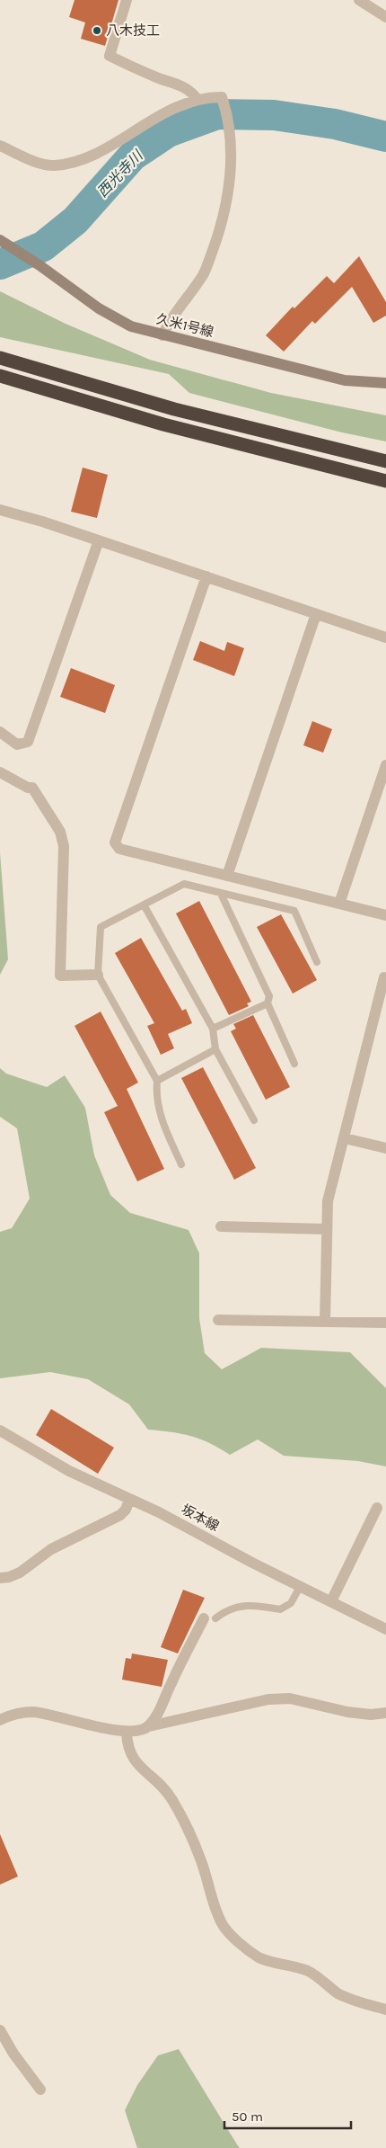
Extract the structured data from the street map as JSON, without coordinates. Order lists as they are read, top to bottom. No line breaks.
{"streets":{"street":["久米1号線","坂本線"]},"water":["西光寺川"],"places":["八木技工"],"scale_bar":"50 m"}
